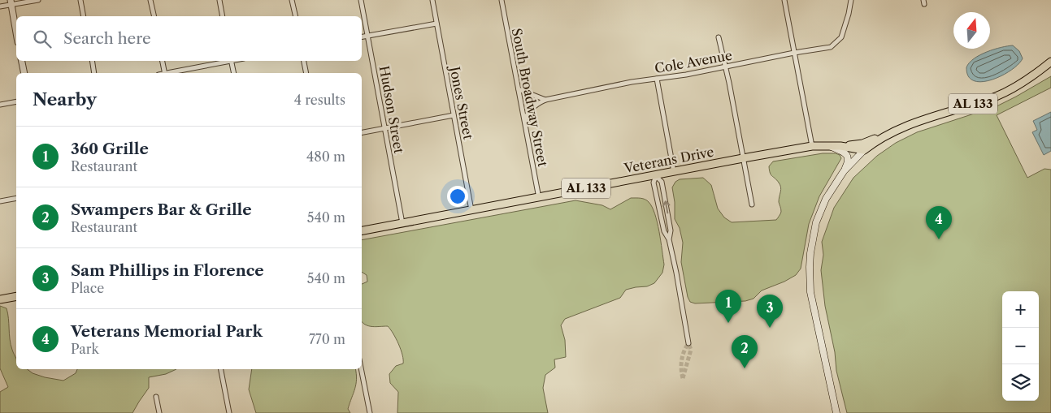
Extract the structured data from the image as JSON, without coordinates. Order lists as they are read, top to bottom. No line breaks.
{"streets":{"main road":["AL 133","Veterans Drive"],"street":["Cole Avenue","South Broadway Street","Jones Street","Hudson Street"]},"crossings":[["Cole Avenue","South Broadway Street"],["South Broadway Street","Veterans Drive"],["Jones Street","Veterans Drive"],["AL 133","Veterans Drive"],["Hudson Street","Veterans Drive"]],"north":"top","page":{"search":"Search here","heading":["Nearby","4 results"],"list":[{"mark":"1","name":"360 Grille","note":"Restaurant","value":"480 m"},{"mark":"2","name":"Swampers Bar & Grille","note":"Restaurant","value":"540 m"},{"mark":"3","name":"Sam Phillips in Florence","note":"Place","value":"540 m"},{"mark":"4","name":"Veterans Memorial Park","note":"Park","value":"770 m"}],"pins":["4","1","3","2"],"map_buttons":["+","−"]}}
